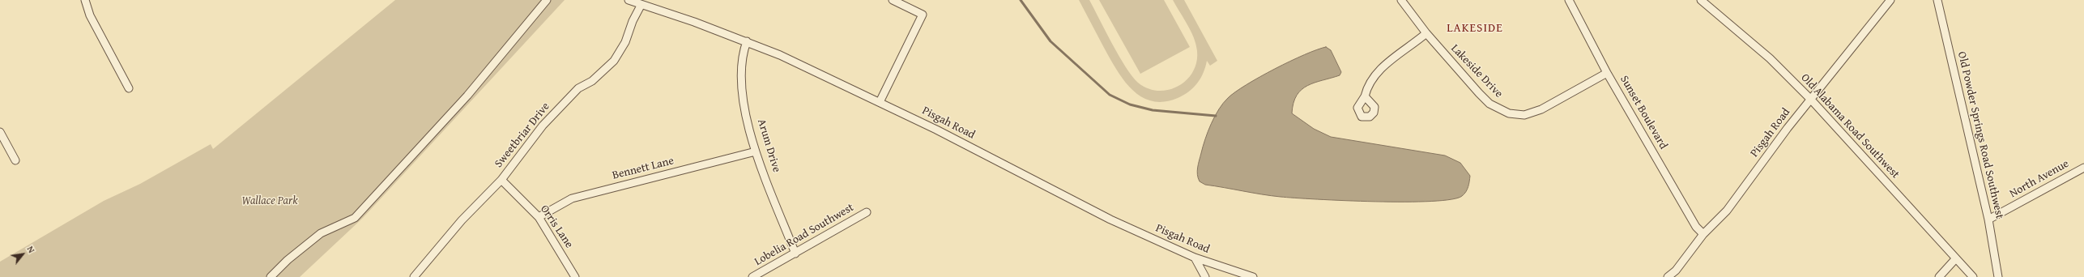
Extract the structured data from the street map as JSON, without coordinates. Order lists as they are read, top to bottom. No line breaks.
{"streets":{"street":["Lakeside Drive","Sunset Boulevard","Pisgah Road","Old Alabama Road Southwest","Sweetbriar Drive","Old Powder Springs Road Southwest","Arum Drive","Bennett Lane","North Avenue","Orris Lane","Lobelia Road Southwest"]},"crossings":[["Lakeside Drive","Sunset Boulevard"],["Sunset Boulevard","Pisgah Road"],["Pisgah Road","Old Alabama Road Southwest"],["Pisgah Road","Sweetbriar Drive"],["Pisgah Road","Arum Drive"],["Sweetbriar Drive","Orris Lane"],["Old Powder Springs Road Southwest","North Avenue"],["Arum Drive","Bennett Lane"],["Arum Drive","Lobelia Road Southwest"],["Bennett Lane","Orris Lane"]],"districts":["LAKESIDE"],"parks":["Wallace Park"],"north":"top right"}
